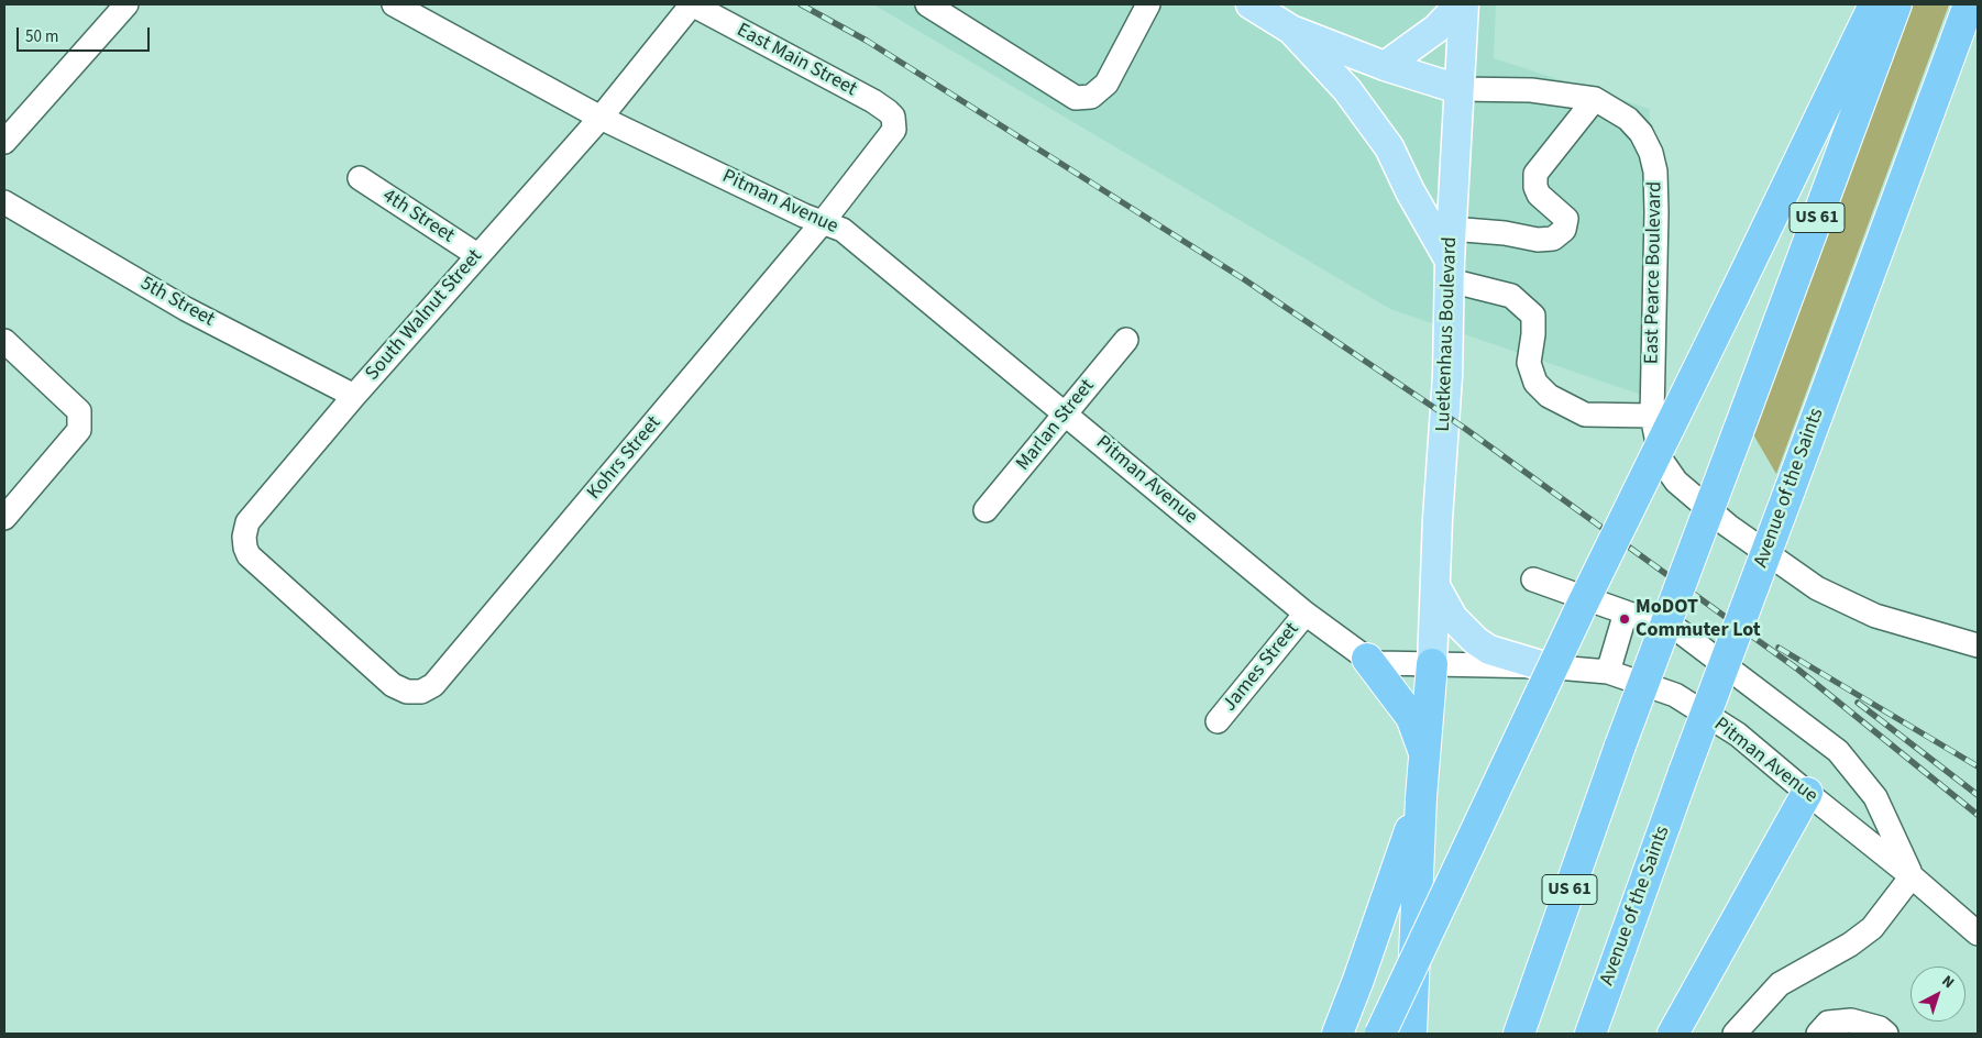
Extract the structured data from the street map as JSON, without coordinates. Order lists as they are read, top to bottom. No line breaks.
{"streets":{"highway":["US 61","Avenue of the Saints"],"main road":["East Pearce Boulevard","Luetkenhaus Boulevard"],"street":["East Main Street","Pitman Avenue","4th Street","5th Street","South Walnut Street","Marlan Street","Kohrs Street","James Street"]},"crossings":[["East Main Street","South Walnut Street"],["East Main Street","Kohrs Street"],["Pitman Avenue","South Walnut Street"],["Pitman Avenue","Luetkenhaus Boulevard"],["Pitman Avenue","Marlan Street"],["Pitman Avenue","Kohrs Street"],["Pitman Avenue","James Street"],["4th Street","South Walnut Street"],["East Pearce Boulevard","Luetkenhaus Boulevard"],["5th Street","South Walnut Street"],["South Walnut Street","Kohrs Street"]],"places":["MoDOT Commuter Lot"],"scale_bar":"50 m","north":"top right"}
